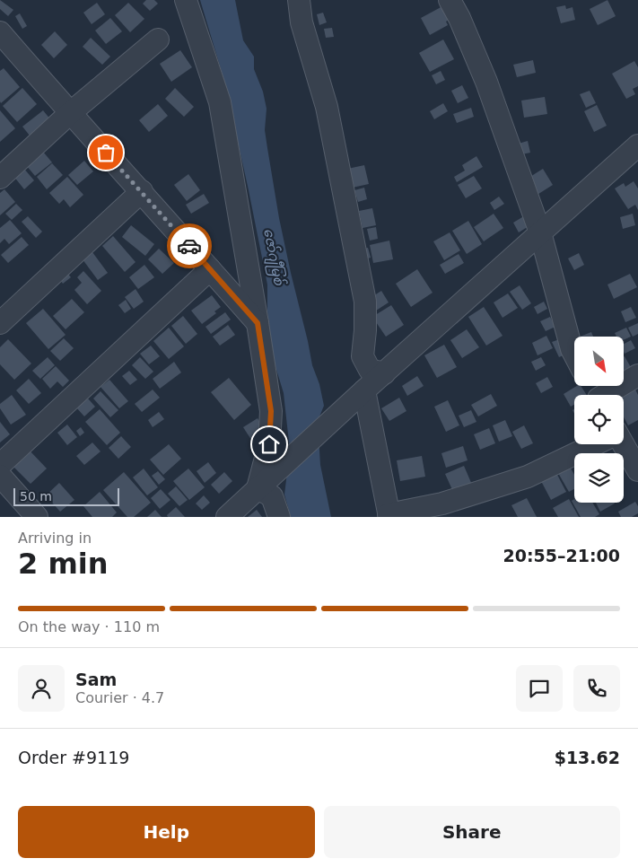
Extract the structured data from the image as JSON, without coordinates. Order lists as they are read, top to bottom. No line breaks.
{"water":["ဇော်ဂျီမြစ်"],"scale_bar":"50 m","north":"bottom right","page":{"scale":"50 m","heading":["2 min","Arriving in","20:55–21:00"],"panel":["Sam","Courier · 4.7","Order #9119","$13.62"],"bar":"On the way · 110 m","buttons":["Help","Share"]}}
